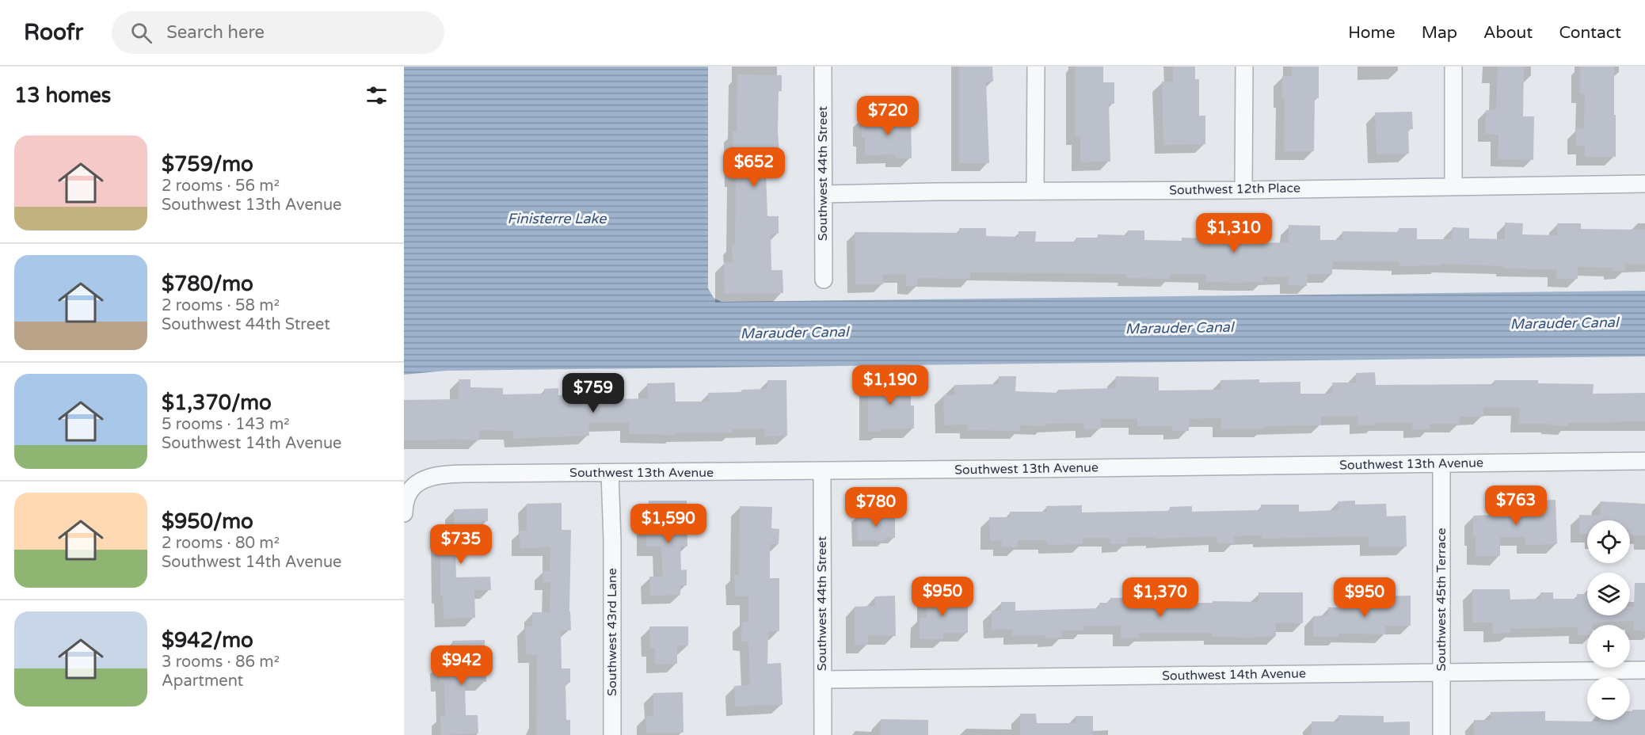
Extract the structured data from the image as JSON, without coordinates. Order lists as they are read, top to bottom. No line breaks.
{"streets":{"street":["Southwest 44th Street","Southwest 12th Place","Southwest 13th Avenue","Southwest 45th Terrace","Southwest 43rd Lane","Southwest 14th Avenue"]},"crossings":[["Southwest 44th Street","Southwest 12th Place"],["Southwest 44th Street","Southwest 13th Avenue"],["Southwest 44th Street","Southwest 14th Avenue"],["Southwest 13th Avenue","Southwest 45th Terrace"],["Southwest 13th Avenue","Southwest 43rd Lane"],["Southwest 45th Terrace","Southwest 14th Avenue"]],"water":["Finisterre Lake","Marauder Canal"],"page":{"header":"Roofr","search":"Search here","nav":["Home","Map","About","Contact"],"heading":"13 homes","price":["$720","$652","$1,310","$1,190","$759","$763","$780","$1,590","$735","$950","$1,370","$950","$942"],"list":[{"name":"$759/mo","note":"2 rooms · 56 m² · Southwest 13th Avenue"},{"name":"$780/mo","note":"2 rooms · 58 m² · Southwest 44th Street"},{"name":"$1,370/mo","note":"5 rooms · 143 m² · Southwest 14th Avenue"},{"name":"$950/mo","note":"2 rooms · 80 m² · Southwest 14th Avenue"},{"name":"$942/mo","note":"3 rooms · 86 m² · Apartment"}],"map_buttons":["+","−"]}}
